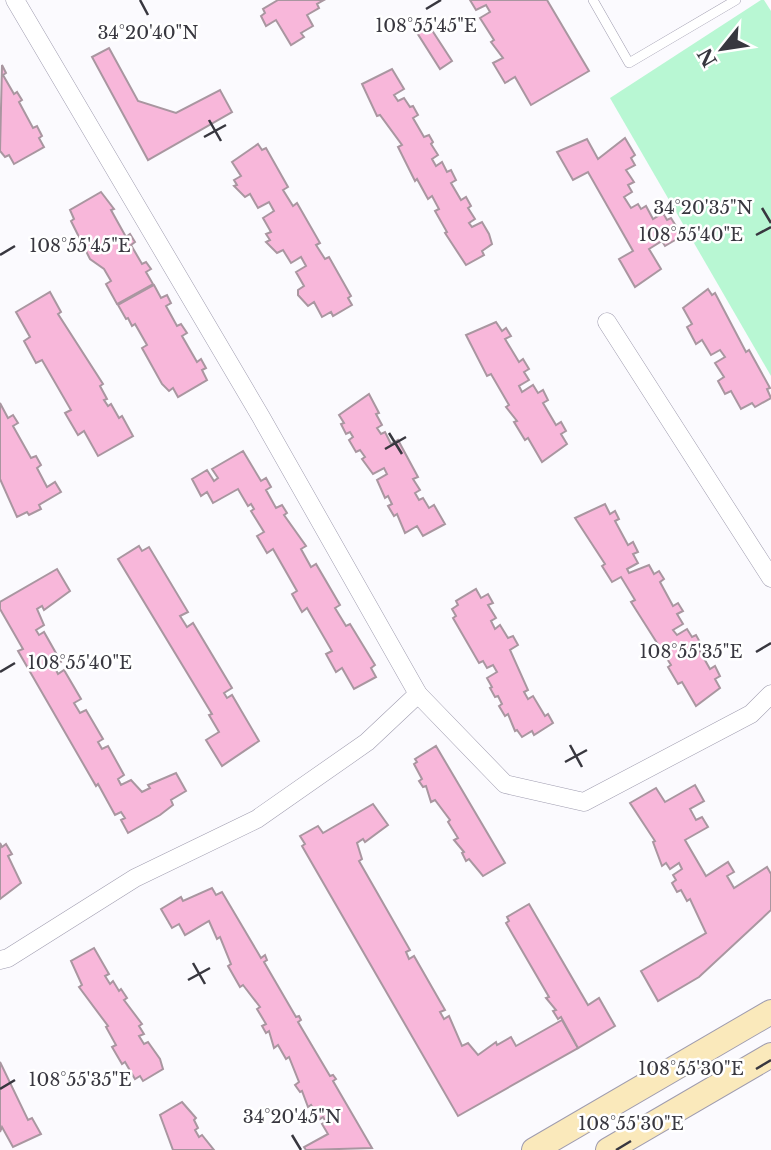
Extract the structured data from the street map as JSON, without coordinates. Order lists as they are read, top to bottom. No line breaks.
{"north":"bottom left","coordinates":["108°55'45\"E","34°20'40\"N","34°20'35\"N","108°55'40\"E","108°55'35\"E","108°55'30\"E","34°20'45\"N"]}
